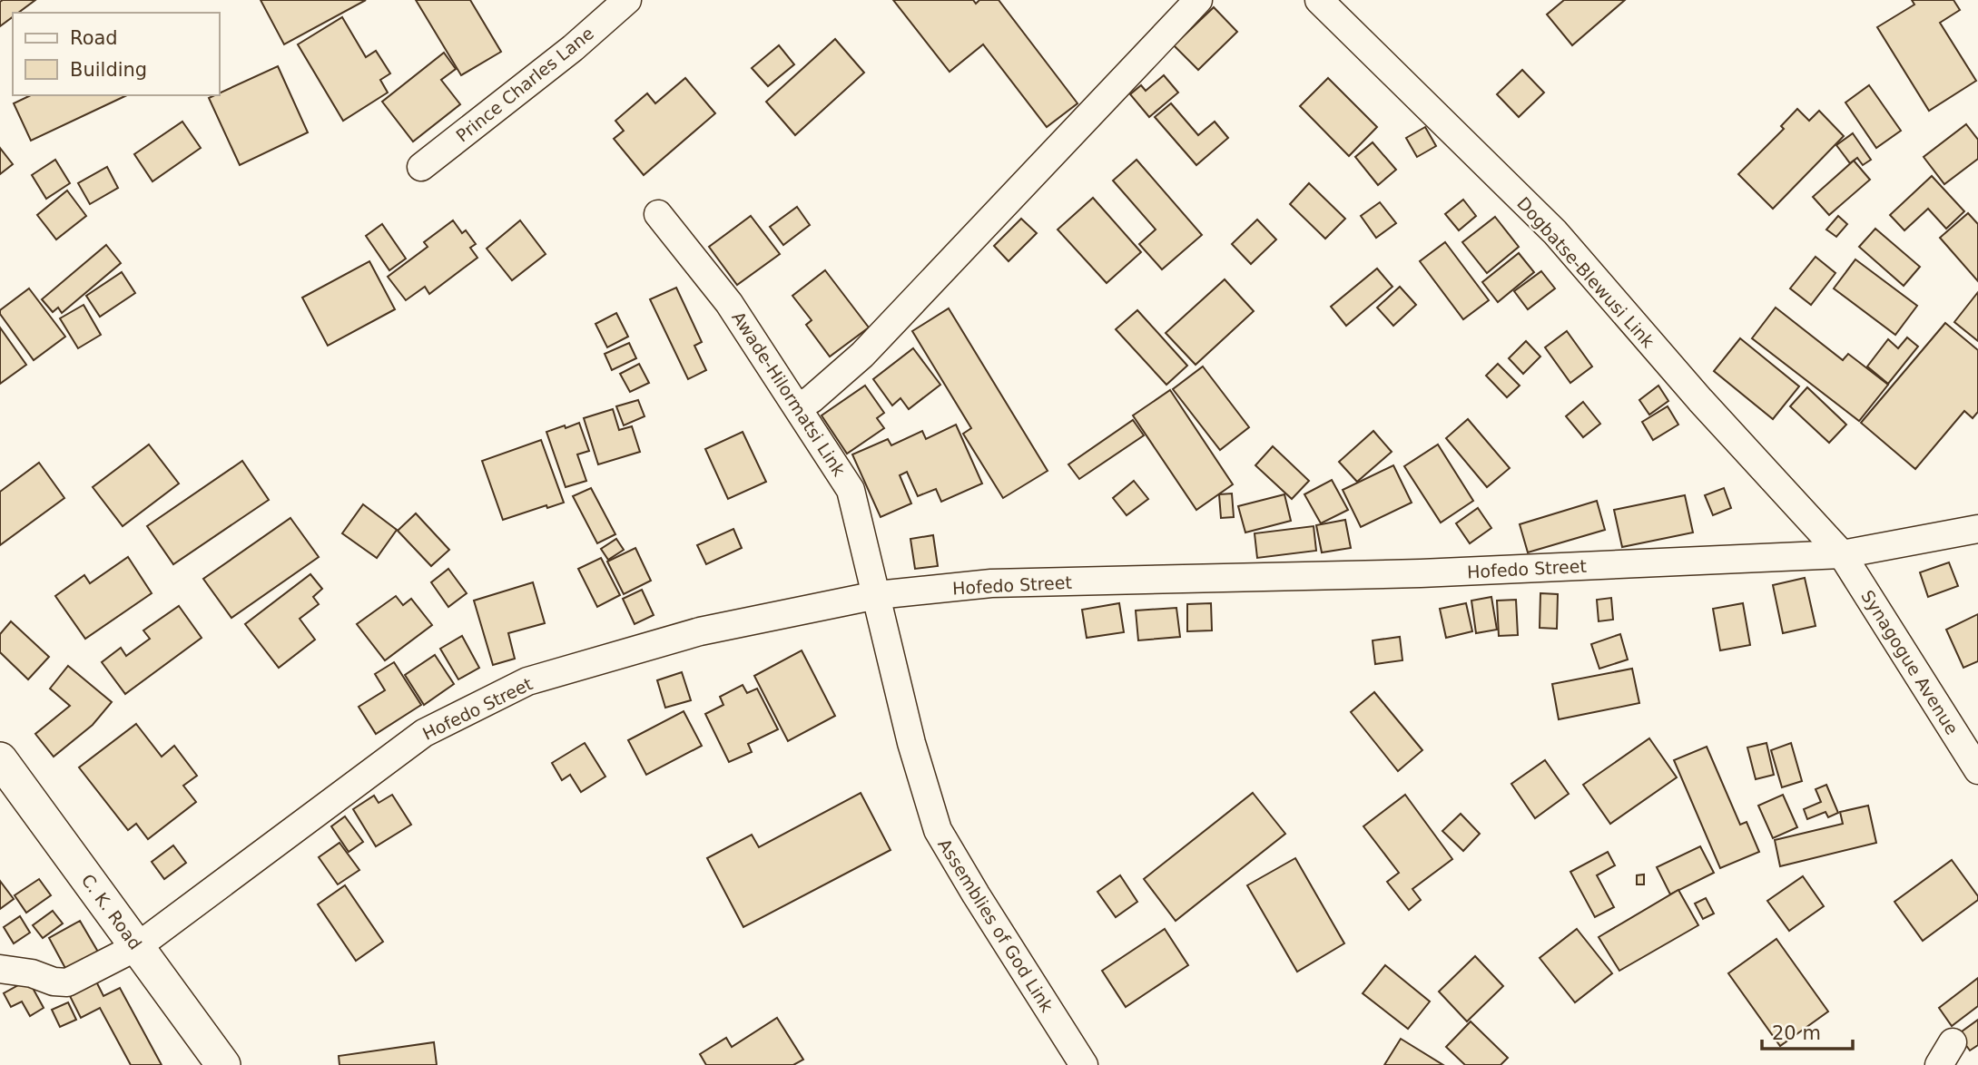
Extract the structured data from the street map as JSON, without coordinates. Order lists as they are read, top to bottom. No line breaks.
{"streets":{"street":["Prince Charles Lane","Dogbatse-Blewusi Link","Awade-Hilormatsi Link","Hofedo Street","Synagogue Avenue","C. K. Road","Assemblies of God Link"]},"crossings":[["Dogbatse-Blewusi Link","Hofedo Street"],["Dogbatse-Blewusi Link","Synagogue Avenue"],["Awade-Hilormatsi Link","Hofedo Street"],["Awade-Hilormatsi Link","Assemblies of God Link"],["Hofedo Street","Synagogue Avenue"],["Hofedo Street","C. K. Road"],["Hofedo Street","Assemblies of God Link"]],"legend":["Road","Building"],"scale_bar":"20 m"}
